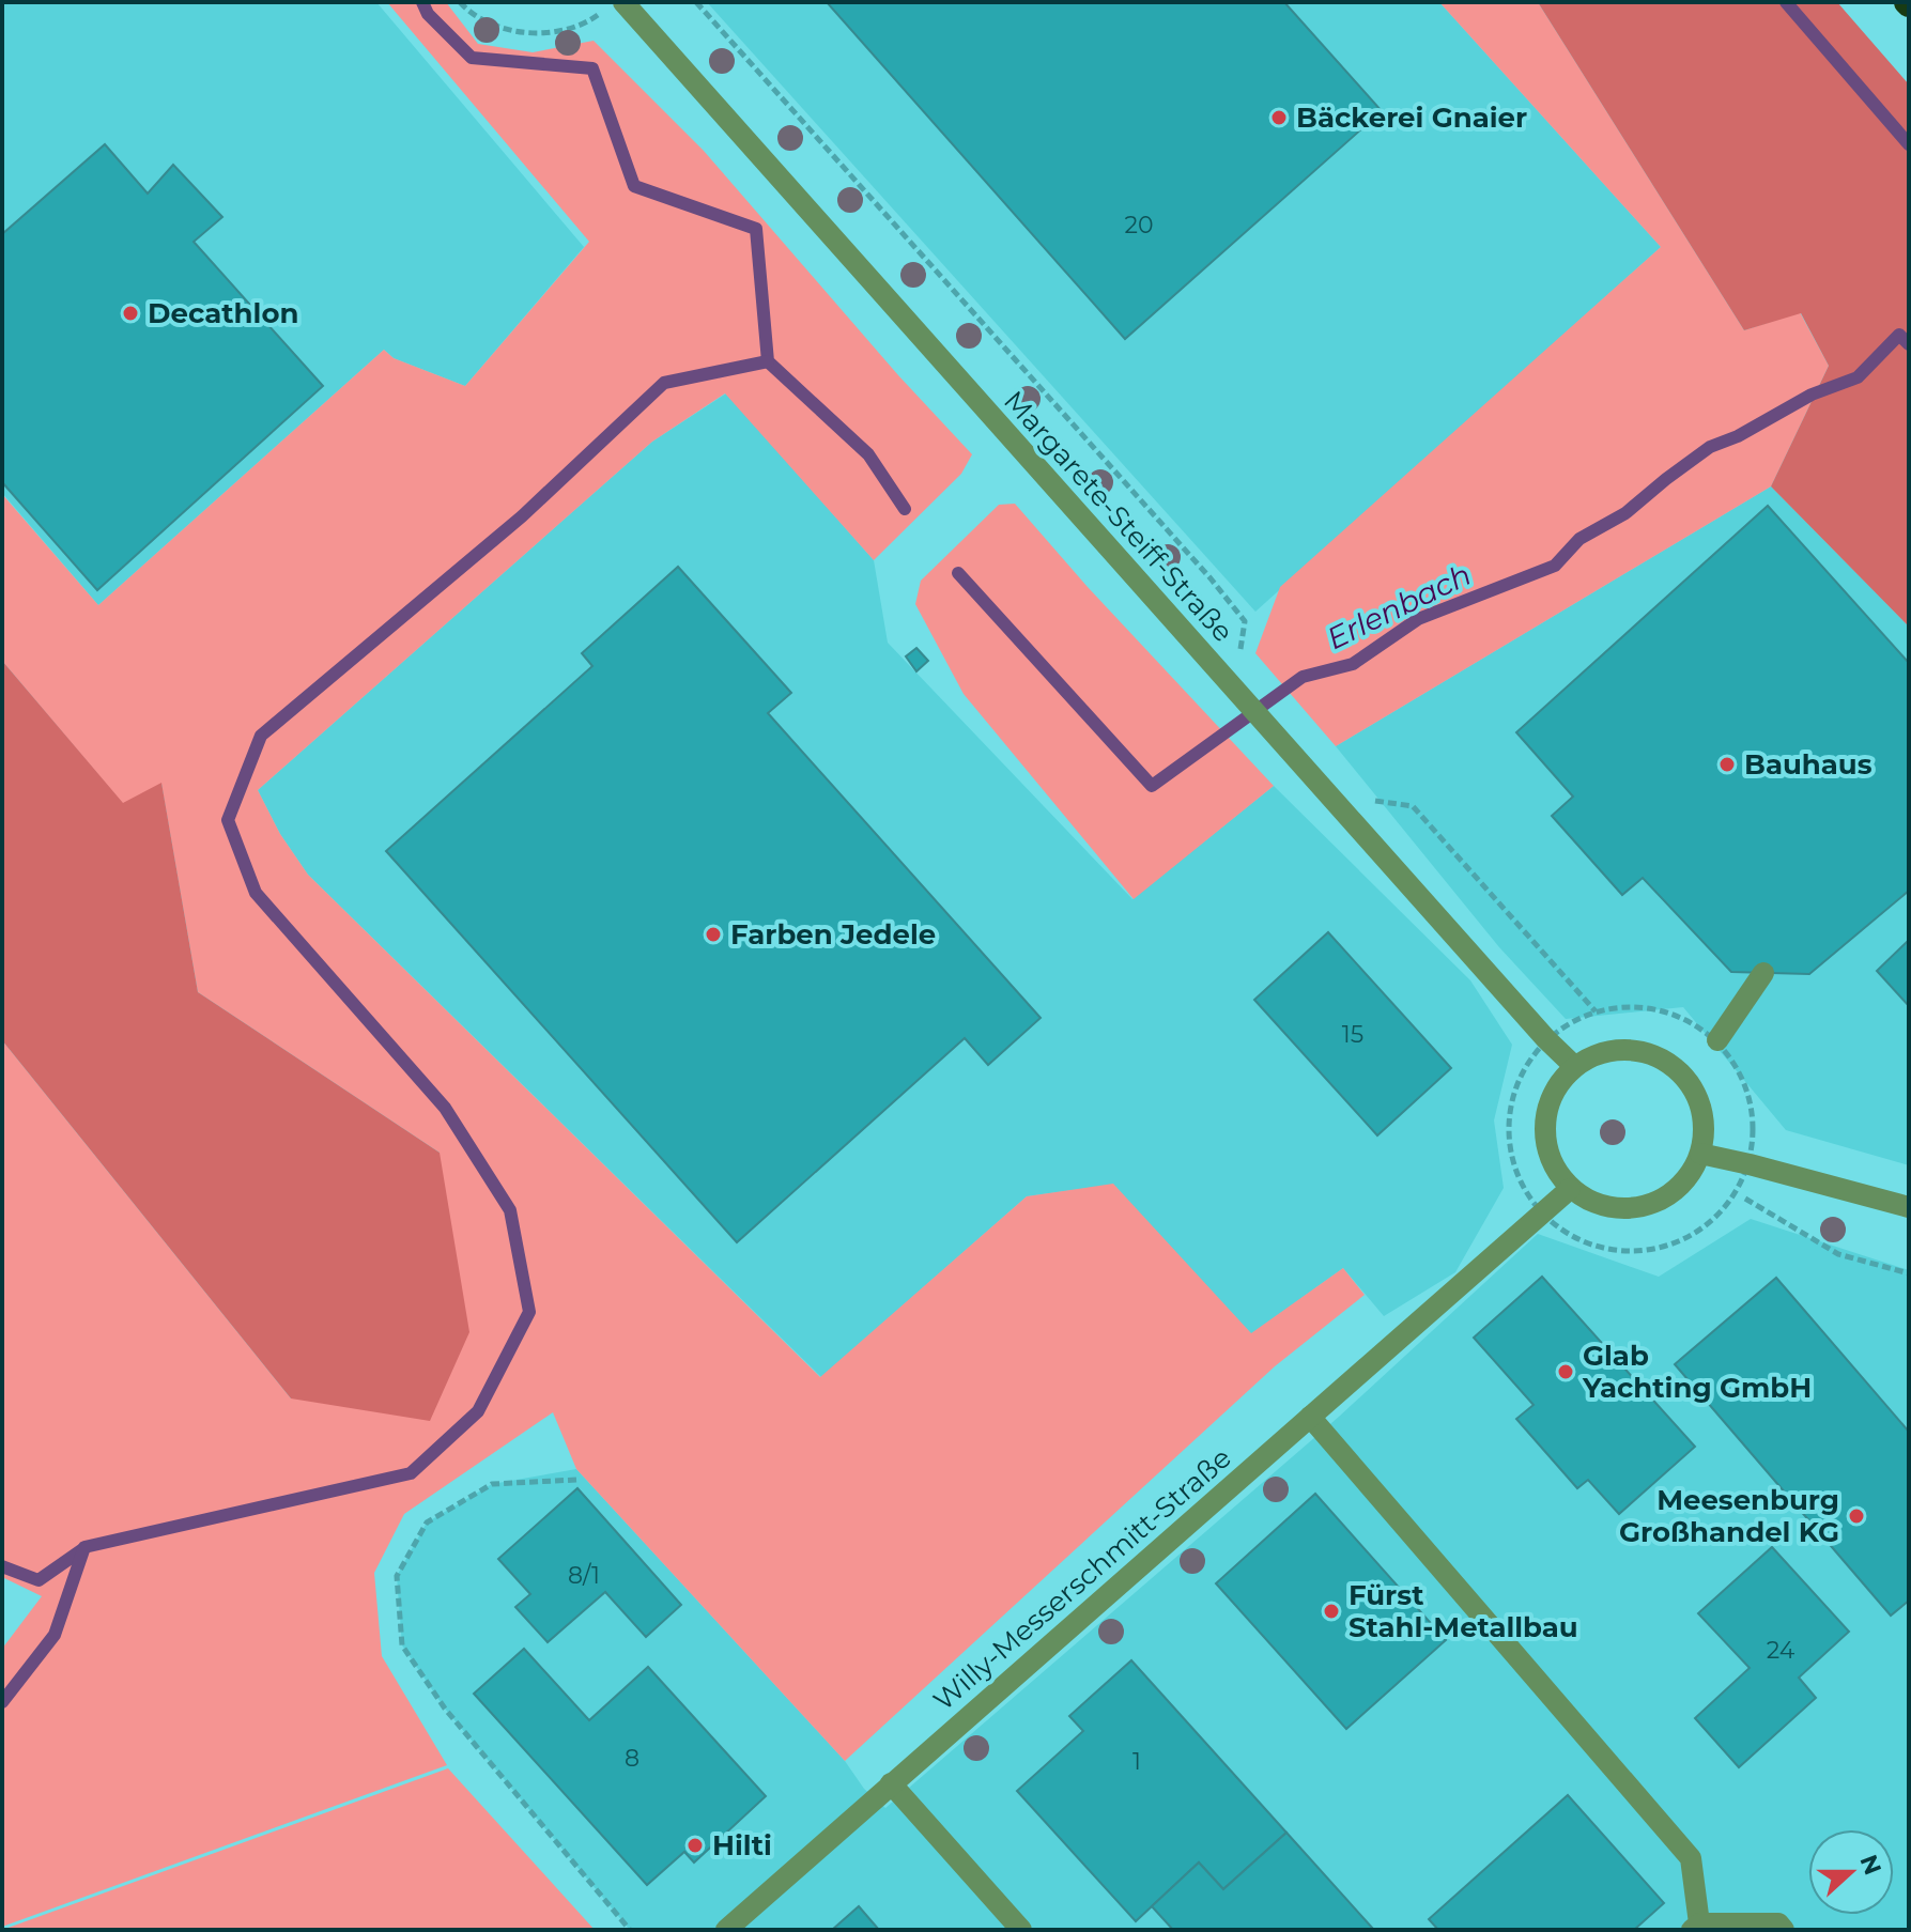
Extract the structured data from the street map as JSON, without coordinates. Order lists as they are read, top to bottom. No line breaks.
{"streets":{"street":["Margarete-Steiff-Straße","Willy-Messerschmitt-Straße"]},"crossings":[["Margarete-Steiff-Straße","Willy-Messerschmitt-Straße"]],"water":["Erlenbach"],"places":["Bäckerei Gnaier","Decathlon","Bauhaus","Farben Jedele","Glab Yachting GmbH","Meesenburg Großhandel KG","Fürst Stahl-Metallbau","Hilti"],"house_numbers":["20","15","8/1","24","8","1"],"north":"right"}
